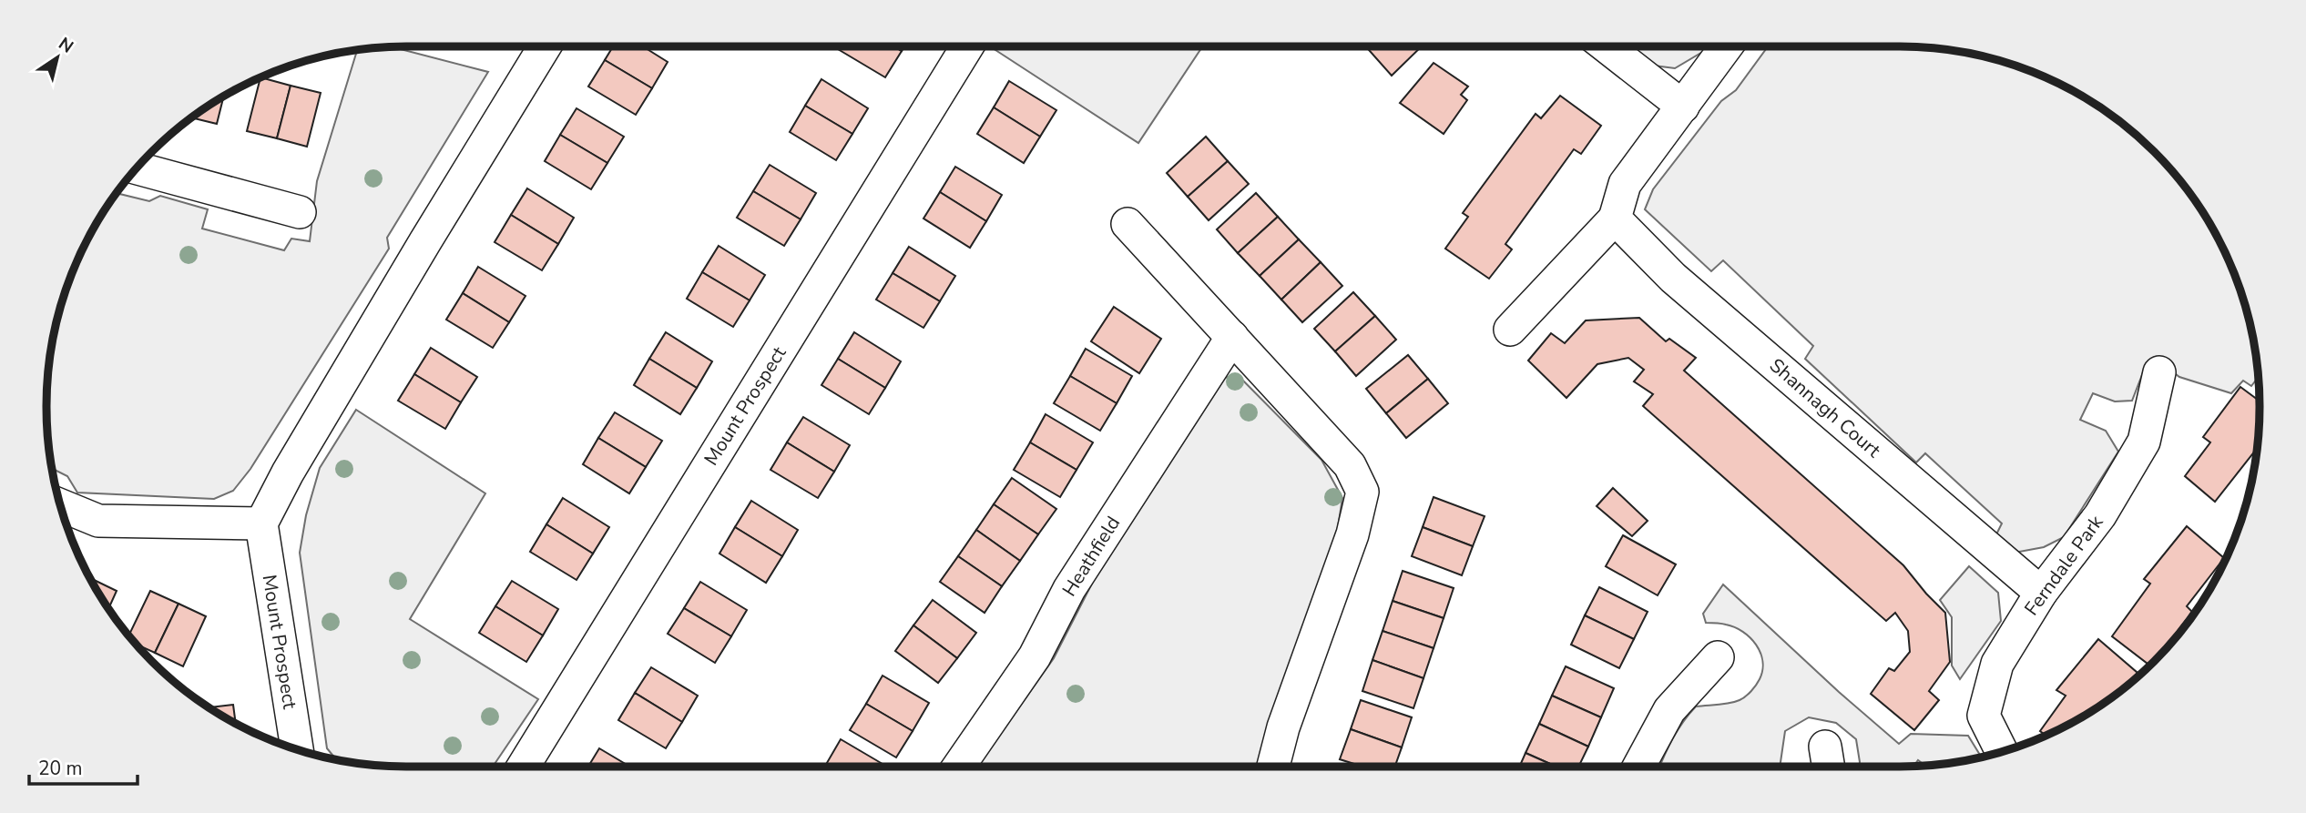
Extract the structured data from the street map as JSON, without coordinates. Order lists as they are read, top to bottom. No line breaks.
{"streets":{"street":["Mount Prospect","Shannagh Court","Heathfield","Ferndale Park"]},"crossings":[["Shannagh Court","Ferndale Park"]],"scale_bar":"20 m","north":"top right"}
